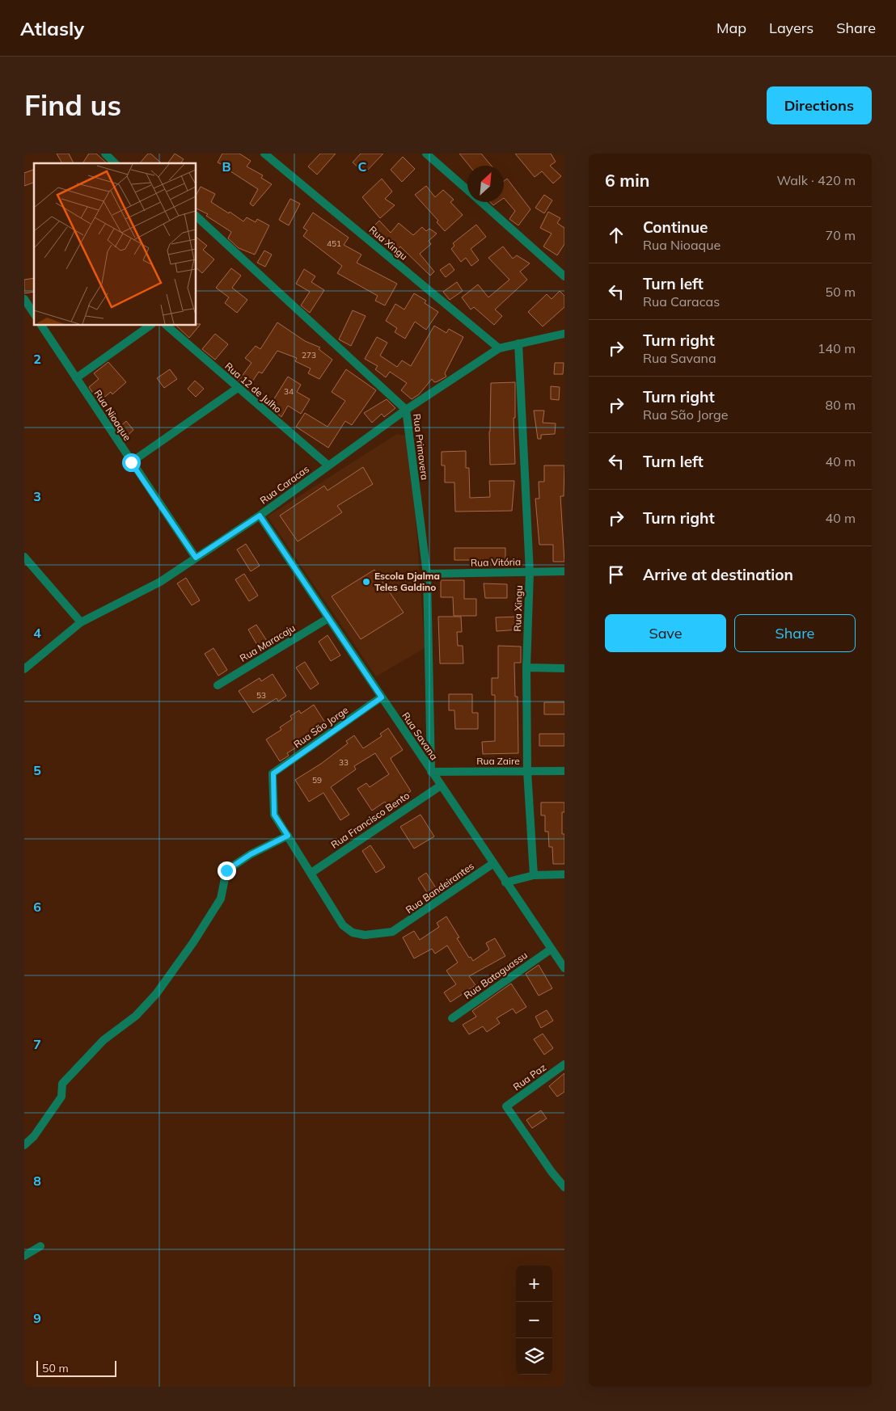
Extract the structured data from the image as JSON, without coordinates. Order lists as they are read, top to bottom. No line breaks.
{"streets":{"street":["Rua Xingu","Rua 12 de Julho","Rua Nioaque","Rua Primavera","Rua Caracas","Rua Vitória","Rua Maracaju","Rua São Jorge","Rua Savana","Rua Zaire","Rua Francisco Bento","Rua Bandeirantes","Rua Bataguassu","Rua Paz"]},"crossings":[["Rua Xingu","Rua Caracas"],["Rua Xingu","Rua Vitória"],["Rua Xingu","Rua Zaire"],["Rua 12 de Julho","Rua Caracas"],["Rua Nioaque","Rua Caracas"],["Rua Primavera","Rua Caracas"],["Rua Primavera","Rua Vitória"],["Rua Primavera","Rua Savana"],["Rua Primavera","Rua Zaire"],["Rua Caracas","Rua Savana"],["Rua Maracaju","Rua Savana"],["Rua São Jorge","Rua Savana"],["Rua Savana","Rua Zaire"],["Rua Savana","Rua Francisco Bento"],["Rua Savana","Rua Bandeirantes"],["Rua Savana","Rua Bataguassu"],["Rua Francisco Bento","Rua Bandeirantes"]],"places":["Escola Djalma Teles Galdino"],"house_numbers":["451","273","34","53","33","59"],"scale_bar":"50 m","north":"top right","page":{"header":"Atlasly","nav":["Map","Layers","Share"],"buttons":["Directions",["Save","Share"]],"title":"Find us","heading":["6 min","Walk · 420 m"],"list":[["Continue","Rua Nioaque","70 m"],["Turn left","Rua Caracas","50 m"],["Turn right","Rua Savana","140 m"],["Turn right","Rua São Jorge","80 m"],["Turn left","40 m"],["Turn right","40 m"],"Arrive at destination"],"map_buttons":["+","−"],"scale":"50 m"},"grid":{"columns":["B","C"],"rows":["2","3","4","5","6","7","8","9"]}}
